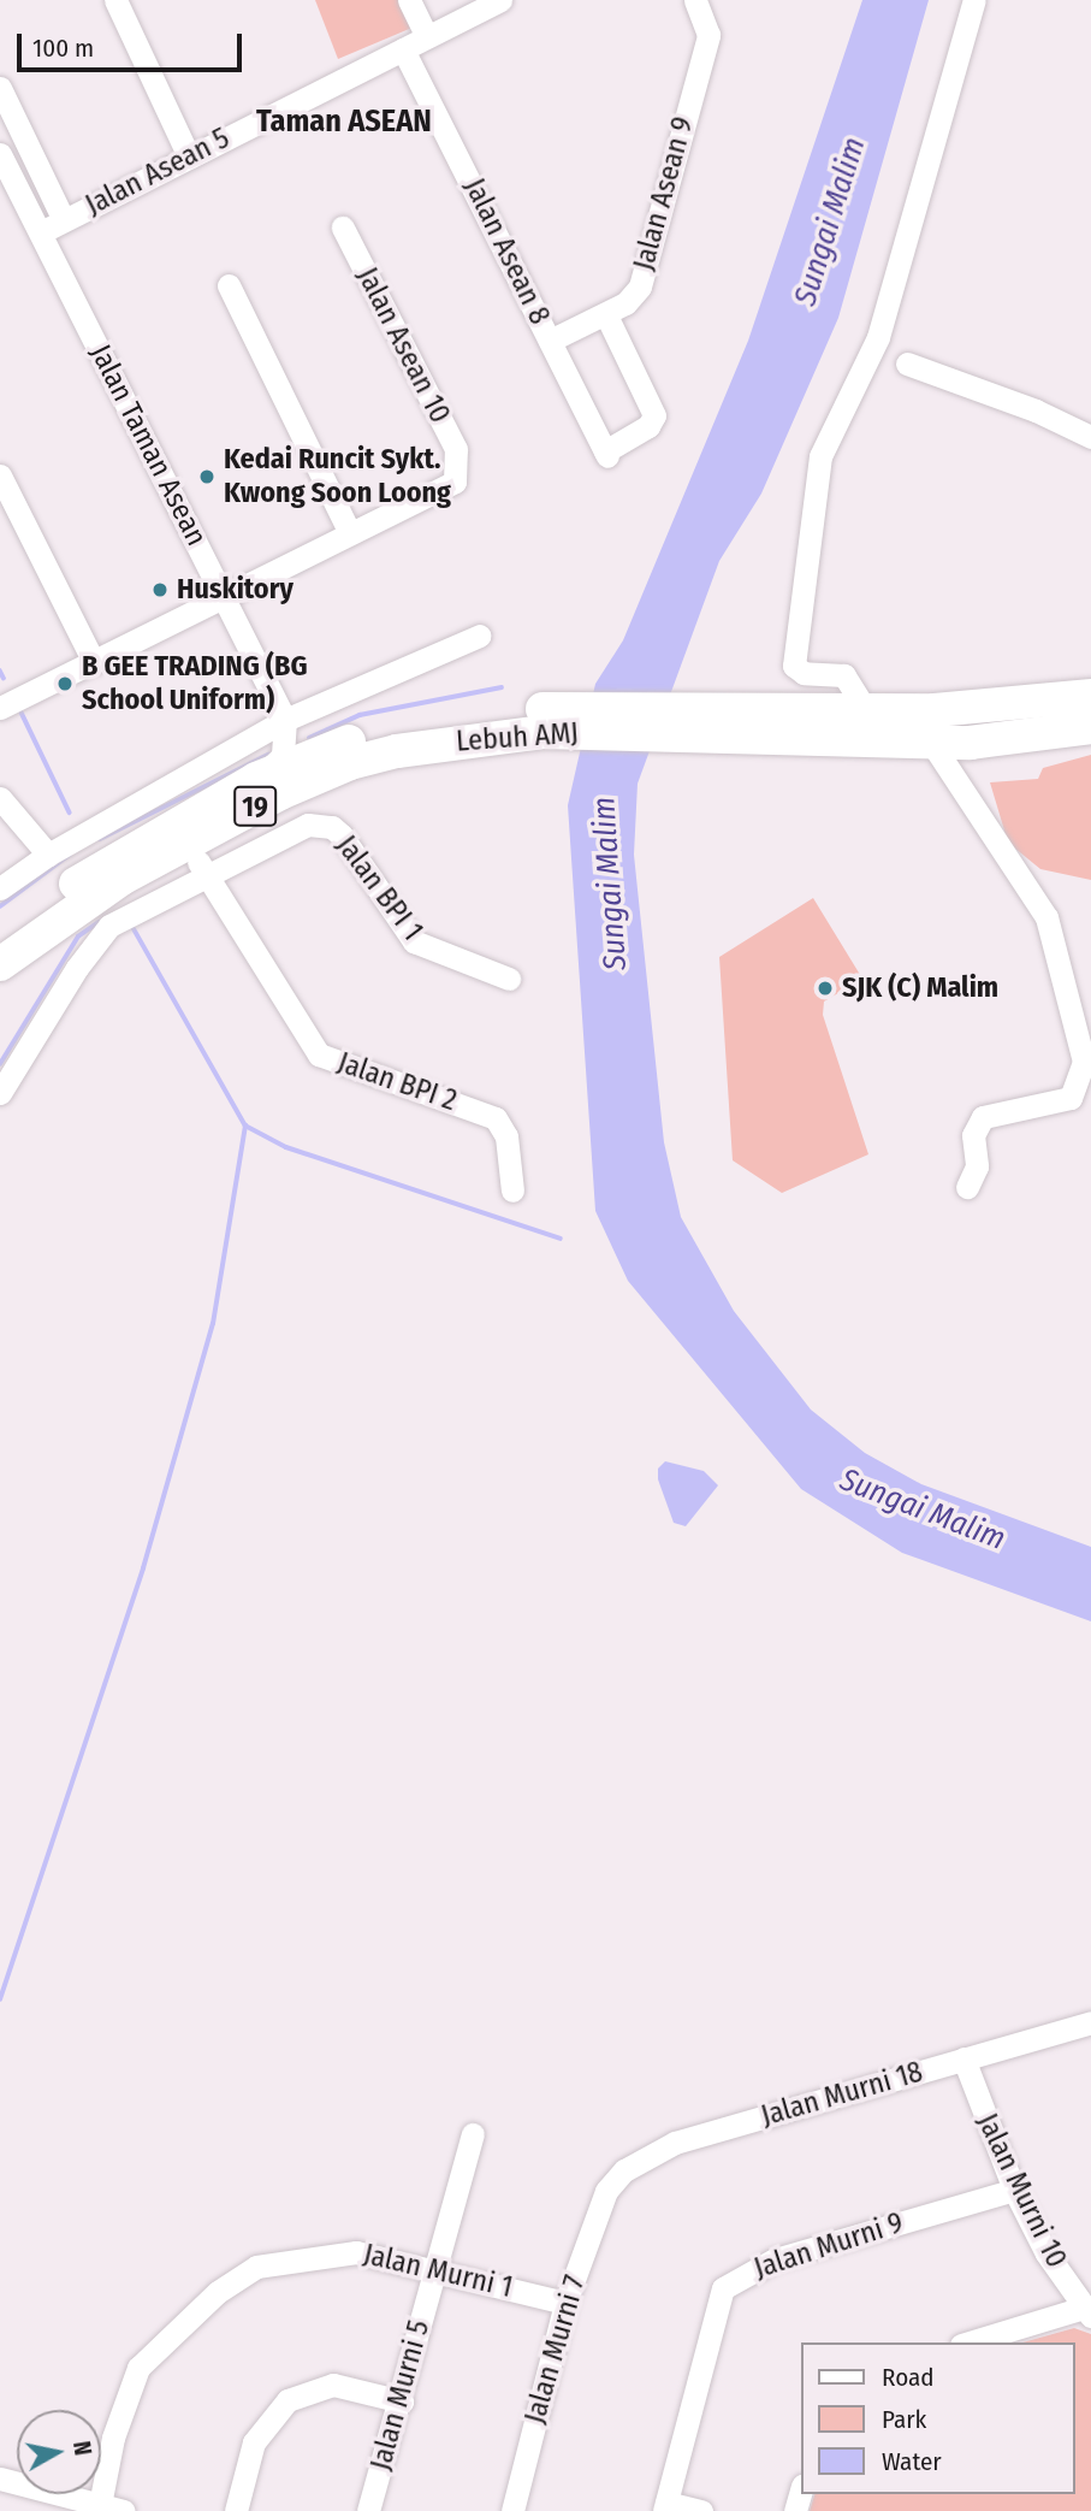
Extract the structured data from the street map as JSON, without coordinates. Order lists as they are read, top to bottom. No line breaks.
{"streets":{"highway":["Lebuh AMJ","19"],"street":["Jalan Asean 5","Jalan Asean 9","Jalan Asean 8","Jalan Asean 10","Jalan Taman Asean","Jalan BPI 1","Jalan BPI 2","Jalan Murni 18","Jalan Murni 10","Jalan Murni 9","Jalan Murni 1","Jalan Murni 7","Jalan Murni 5"]},"crossings":[["Jalan Asean 5","Jalan Asean 8"],["Jalan Asean 5","Jalan Taman Asean"],["Jalan Asean 9","Jalan Asean 8"],["Lebuh AMJ","Jalan BPI 2"],["Jalan BPI 1","Jalan BPI 2"],["Jalan Murni 18","Jalan Murni 10"],["Jalan Murni 18","Jalan Murni 7"],["Jalan Murni 10","Jalan Murni 9"],["Jalan Murni 1","Jalan Murni 7"],["Jalan Murni 1","Jalan Murni 5"]],"districts":["Taman ASEAN"],"water":["Sungai Malim"],"places":["Kedai Runcit Sykt. Kwong Soon Loong","Huskitory","B GEE TRADING (BG School Uniform)","SJK (C) Malim"],"legend":["Road","Park","Water"],"scale_bar":"100 m","north":"right"}
